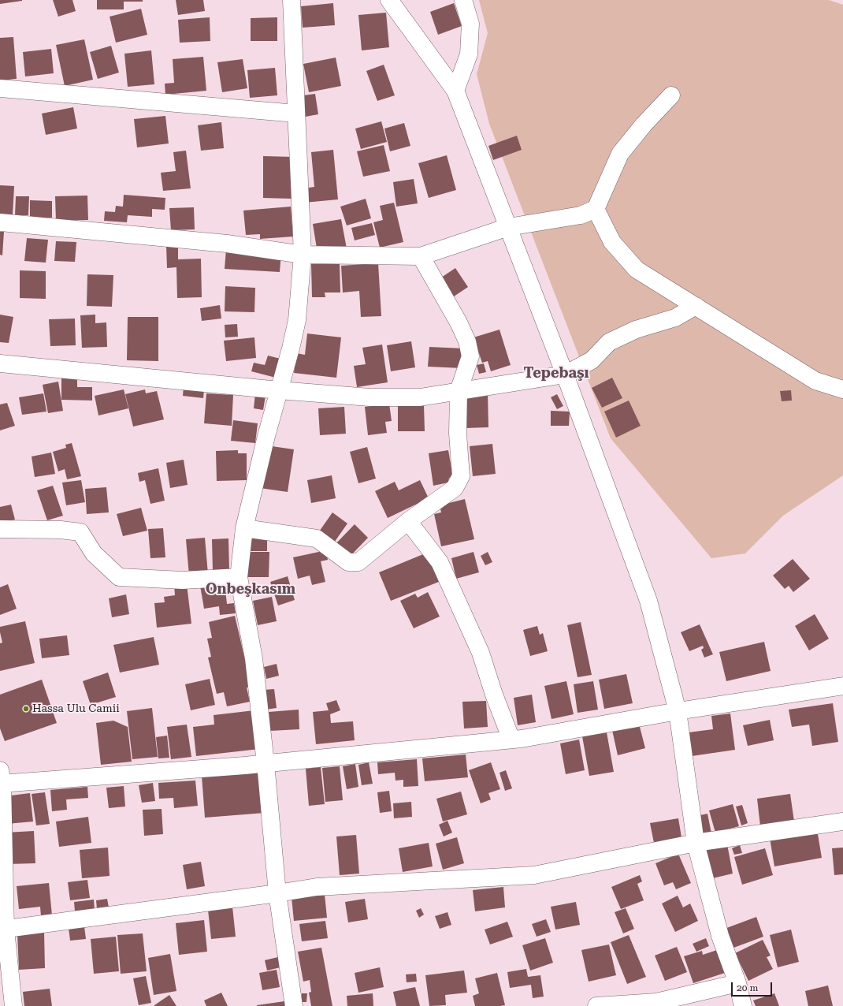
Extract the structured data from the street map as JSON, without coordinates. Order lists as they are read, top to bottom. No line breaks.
{"districts":["Tepebaşı","Onbeşkasım"],"places":["Hassa Ulu Camii"],"scale_bar":"20 m"}
